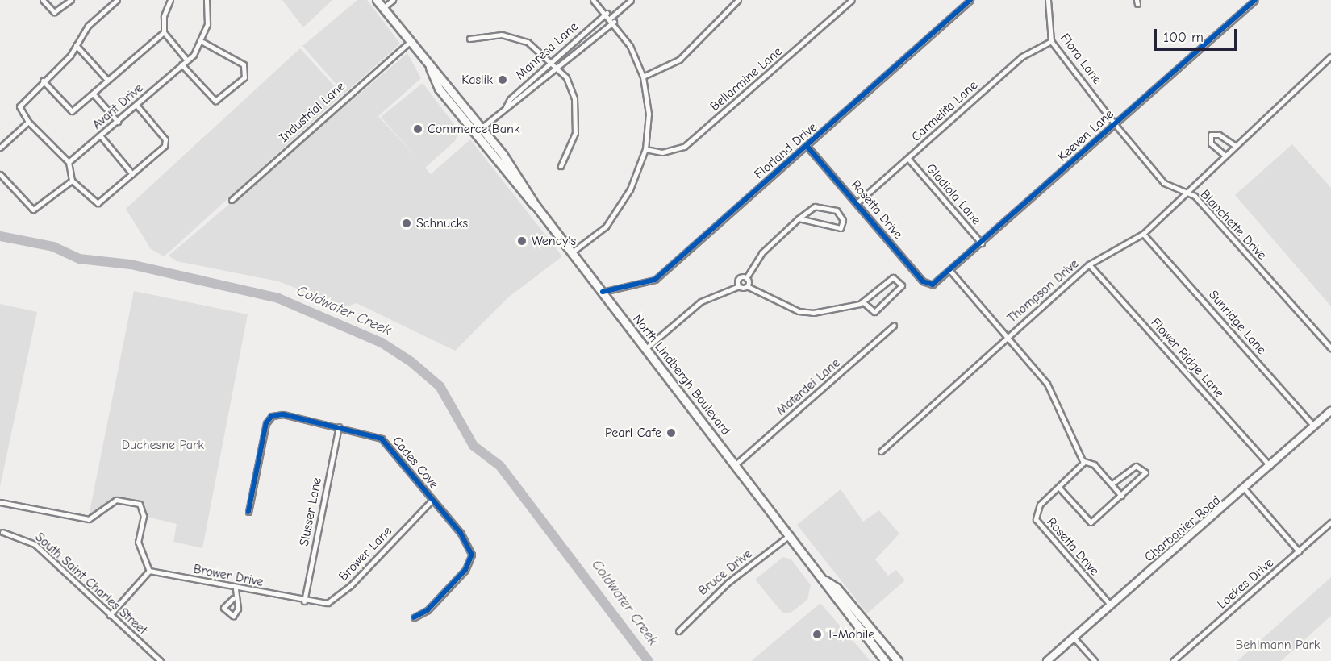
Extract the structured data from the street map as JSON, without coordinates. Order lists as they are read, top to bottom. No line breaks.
{"streets":{"main road":["North Lindbergh Boulevard","Charbonier Road"],"street":["Manresa Lane","Flora Lane","Bellarmine Lane","Avant Drive","Carmelita Lane","Industrial Lane","Keeven Lane","Florland Drive","Gladiola Lane","Rosetta Drive","Blanchette Drive","Thompson Drive","Sunridge Lane","Flower Ridge Lane","Materdei Lane","Cades Cove","Slusser Lane","Brower Lane","Bruce Drive","Brower Drive","South Saint Charles Street","Loekes Drive"]},"crossings":[["Manresa Lane","North Lindbergh Boulevard"],["Flora Lane","Carmelita Lane"],["Flora Lane","Keeven Lane"],["Flora Lane","Blanchette Drive"],["Carmelita Lane","Gladiola Lane"],["Carmelita Lane","Rosetta Drive"],["Industrial Lane","North Lindbergh Boulevard"],["Keeven Lane","Gladiola Lane"],["Keeven Lane","Rosetta Drive"],["Keeven Lane","Blanchette Drive"],["Florland Drive","Rosetta Drive"],["Florland Drive","North Lindbergh Boulevard"],["Rosetta Drive","Charbonier Road"],["Blanchette Drive","Thompson Drive"],["Thompson Drive","Sunridge Lane"],["Thompson Drive","Flower Ridge Lane"],["Sunridge Lane","Charbonier Road"],["Flower Ridge Lane","Charbonier Road"],["North Lindbergh Boulevard","Materdei Lane"],["North Lindbergh Boulevard","Bruce Drive"],["Cades Cove","Slusser Lane"],["Cades Cove","Brower Lane"],["Slusser Lane","Brower Lane"],["Slusser Lane","Brower Drive"],["Brower Lane","Brower Drive"]],"water":["Coldwater Creek"],"parks":["Duchesne Park","Behlmann Park"],"places":["Kaslik","Commerce Bank","Schnucks","Wendy's","Pearl Cafe","T-Mobile"],"scale_bar":"100 m"}
